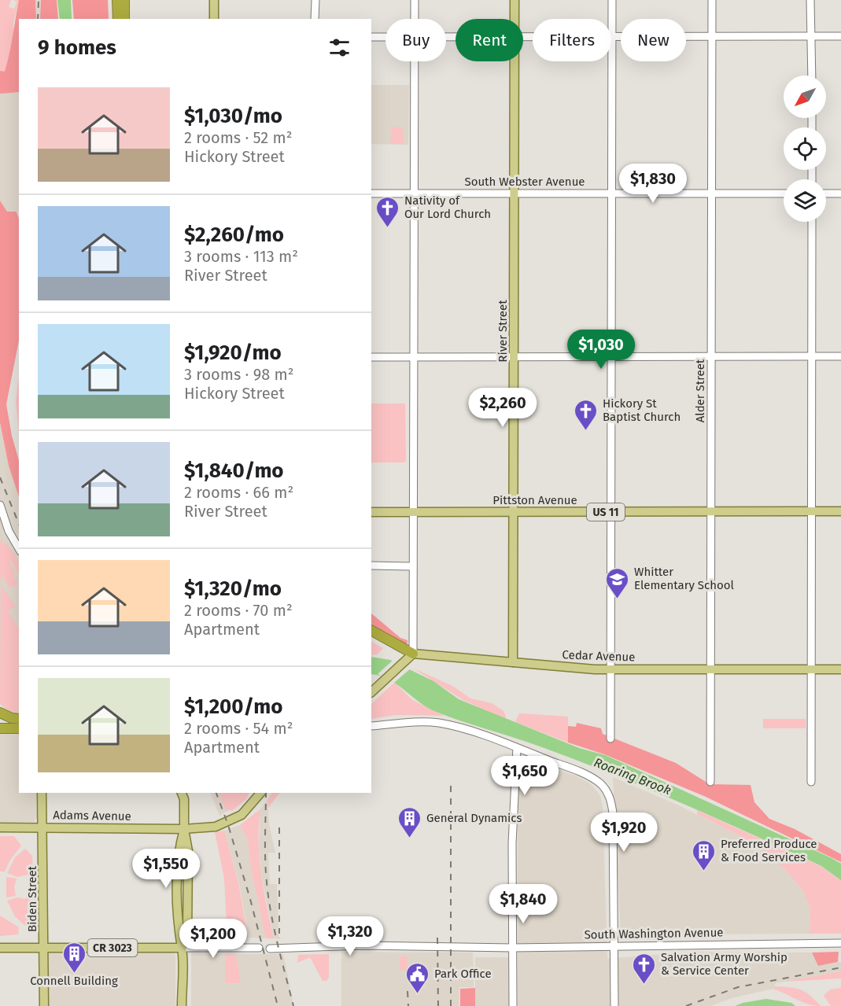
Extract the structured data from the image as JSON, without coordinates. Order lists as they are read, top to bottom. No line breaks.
{"streets":{"main road":["River Street","Pittston Avenue","US 11","Cedar Avenue","Adams Avenue","Biden Street","CR 3023"],"street":["South Webster Avenue","Alder Street","South Washington Avenue"]},"crossings":[["South Webster Avenue","River Street"],["South Webster Avenue","Alder Street"],["River Street","Pittston Avenue"],["River Street","Cedar Avenue"],["Alder Street","Pittston Avenue"],["Alder Street","Cedar Avenue"],["Adams Avenue","Biden Street"],["Biden Street","CR 3023"]],"water":["Roaring Brook"],"places":{"church":["Nativity of Our Lord Church","Hickory St Baptist Church","Salvation Army Worship & Service Center"],"school or university":["Whitter Elementary School"],"building":["General Dynamics","Preferred Produce & Food Services","Connell Building"],"public building":["Park Office"]},"north":"bottom left","page":{"chip":["Buy","Rent","Filters","New"],"heading":"9 homes","list":[{"name":"$1,030/mo","note":"2 rooms · 52 m² · Hickory Street"},{"name":"$2,260/mo","note":"3 rooms · 113 m² · River Street"},{"name":"$1,920/mo","note":"3 rooms · 98 m² · Hickory Street"},{"name":"$1,840/mo","note":"2 rooms · 66 m² · River Street"},{"name":"$1,320/mo","note":"2 rooms · 70 m² · Apartment"},{"name":"$1,200/mo","note":"2 rooms · 54 m² · Apartment"}],"price":["$1,830","$1,030","$2,260","$1,650","$1,920","$1,550","$1,840","$1,320","$1,200"]}}
